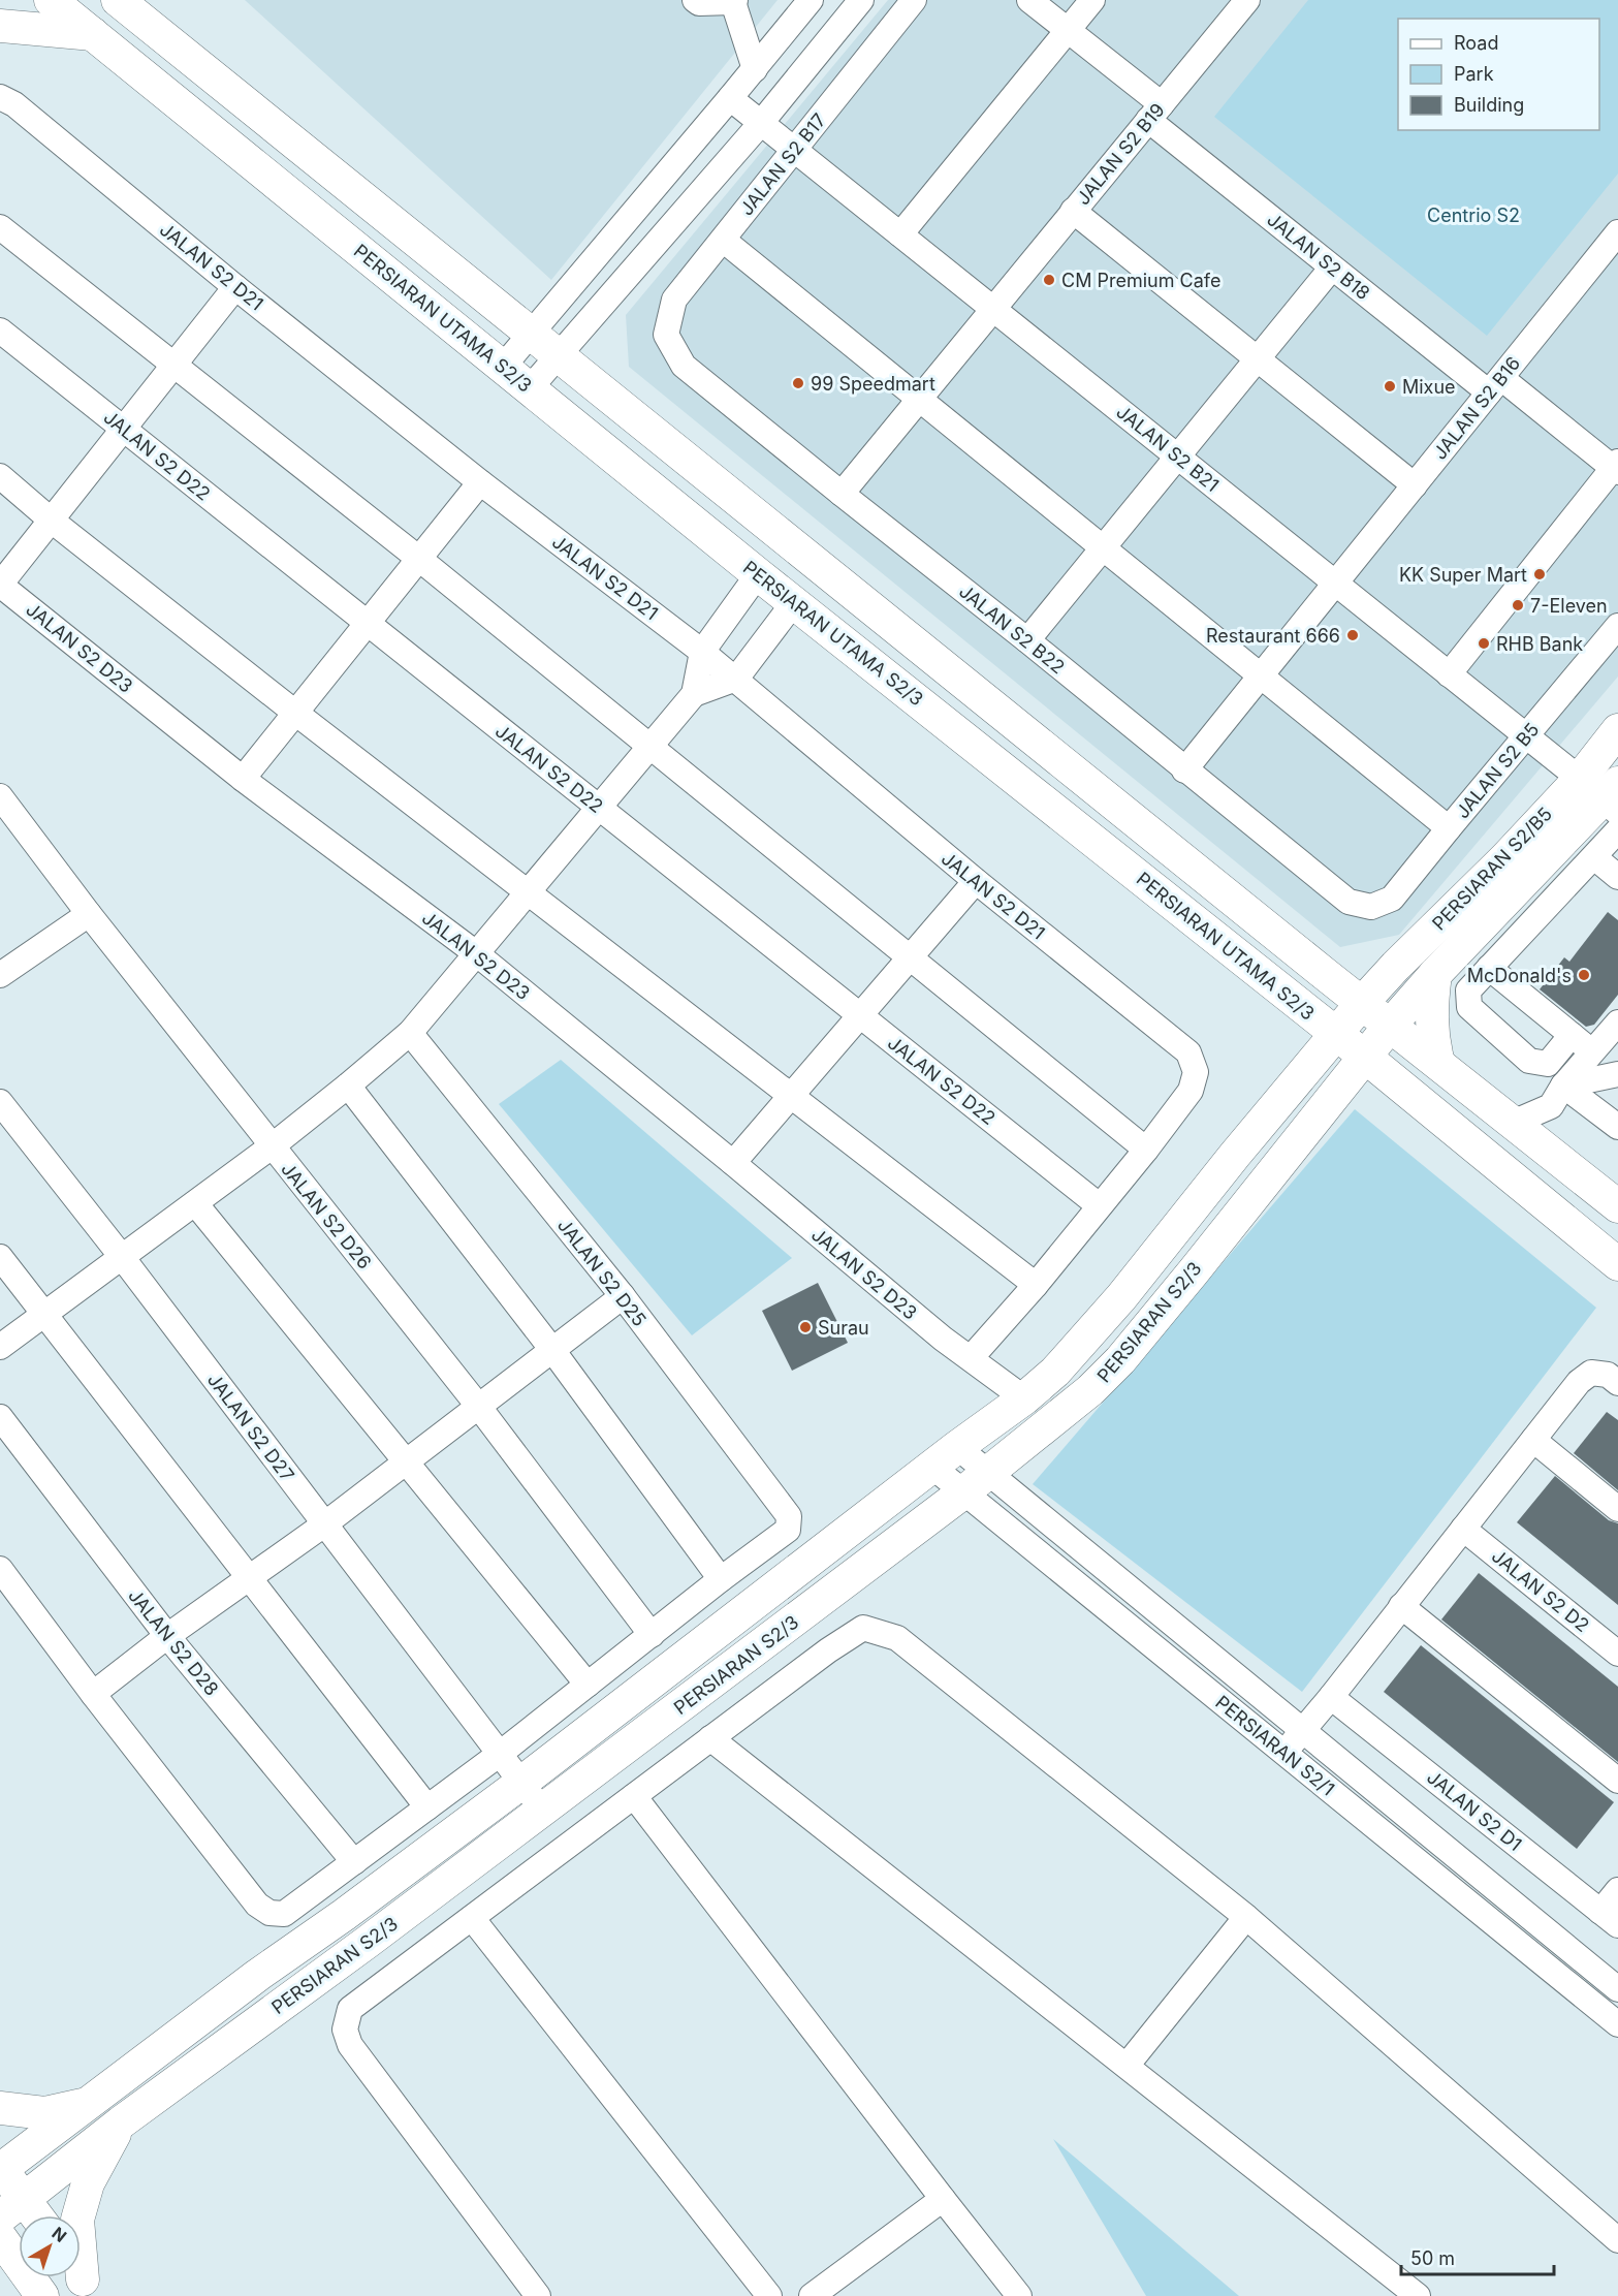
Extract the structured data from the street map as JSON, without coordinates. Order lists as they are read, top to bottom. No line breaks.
{"streets":{"main road":["PERSIARAN UTAMA S2/3","PERSIARAN S2/B5","PERSIARAN S2/3"],"street":["JALAN S2 B19","JALAN S2 B17","JALAN S2 B18","JALAN S2 D21","JALAN S2 B16","JALAN S2 B21","JALAN S2 D22","JALAN S2 B22","JALAN S2 D23","JALAN S2 B5","JALAN S2 D26","JALAN S2 D25","JALAN S2 D27","JALAN S2 D2","JALAN S2 D28","PERSIARAN S2/1","JALAN S2 D1"]},"crossings":[["JALAN S2 B19","JALAN S2 B18"],["JALAN S2 B19","JALAN S2 B21"],["JALAN S2 B19","JALAN S2 B22"],["JALAN S2 B17","JALAN S2 B21"],["JALAN S2 B17","JALAN S2 B22"],["JALAN S2 B18","JALAN S2 B16"],["PERSIARAN UTAMA S2/3","PERSIARAN S2/B5"],["PERSIARAN UTAMA S2/3","PERSIARAN S2/3"],["JALAN S2 B16","JALAN S2 B21"],["JALAN S2 B16","JALAN S2 B22"],["JALAN S2 B21","JALAN S2 B5"],["JALAN S2 B21","PERSIARAN S2/B5"],["JALAN S2 B22","JALAN S2 B5"],["JALAN S2 D23","PERSIARAN S2/B5"],["PERSIARAN S2/B5","PERSIARAN S2/3"],["PERSIARAN S2/B5","JALAN S2 D27"],["PERSIARAN S2/B5","PERSIARAN S2/1"],["PERSIARAN S2/3","JALAN S2 D27"],["PERSIARAN S2/3","PERSIARAN S2/1"]],"parks":["Centrio S2"],"places":["CM Premium Cafe","99 Speedmart","Mixue","KK Super Mart","7-Eleven","Restaurant 666","RHB Bank","McDonald's","Surau"],"legend":["Road","Park","Building"],"scale_bar":"50 m","north":"top right"}
